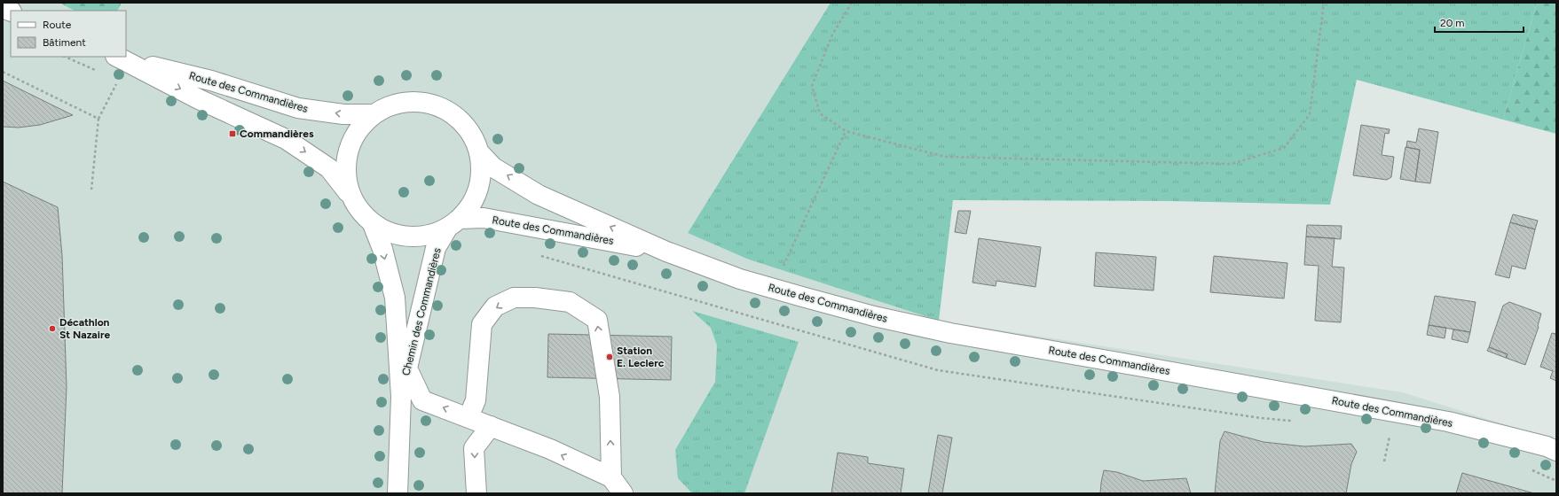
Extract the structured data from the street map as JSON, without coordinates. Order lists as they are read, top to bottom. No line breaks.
{"streets":{"main road":["Route des Commandières","Chemin des Commandières"]},"crossings":[["Route des Commandières","Chemin des Commandières"]],"one_way":["Chemin des Commandières"],"places":{"transit":["Commandières"],"other":["Décathlon St Nazaire","Station E. Leclerc"]},"legend":["Route","Bâtiment"],"scale_bar":"20 m"}
